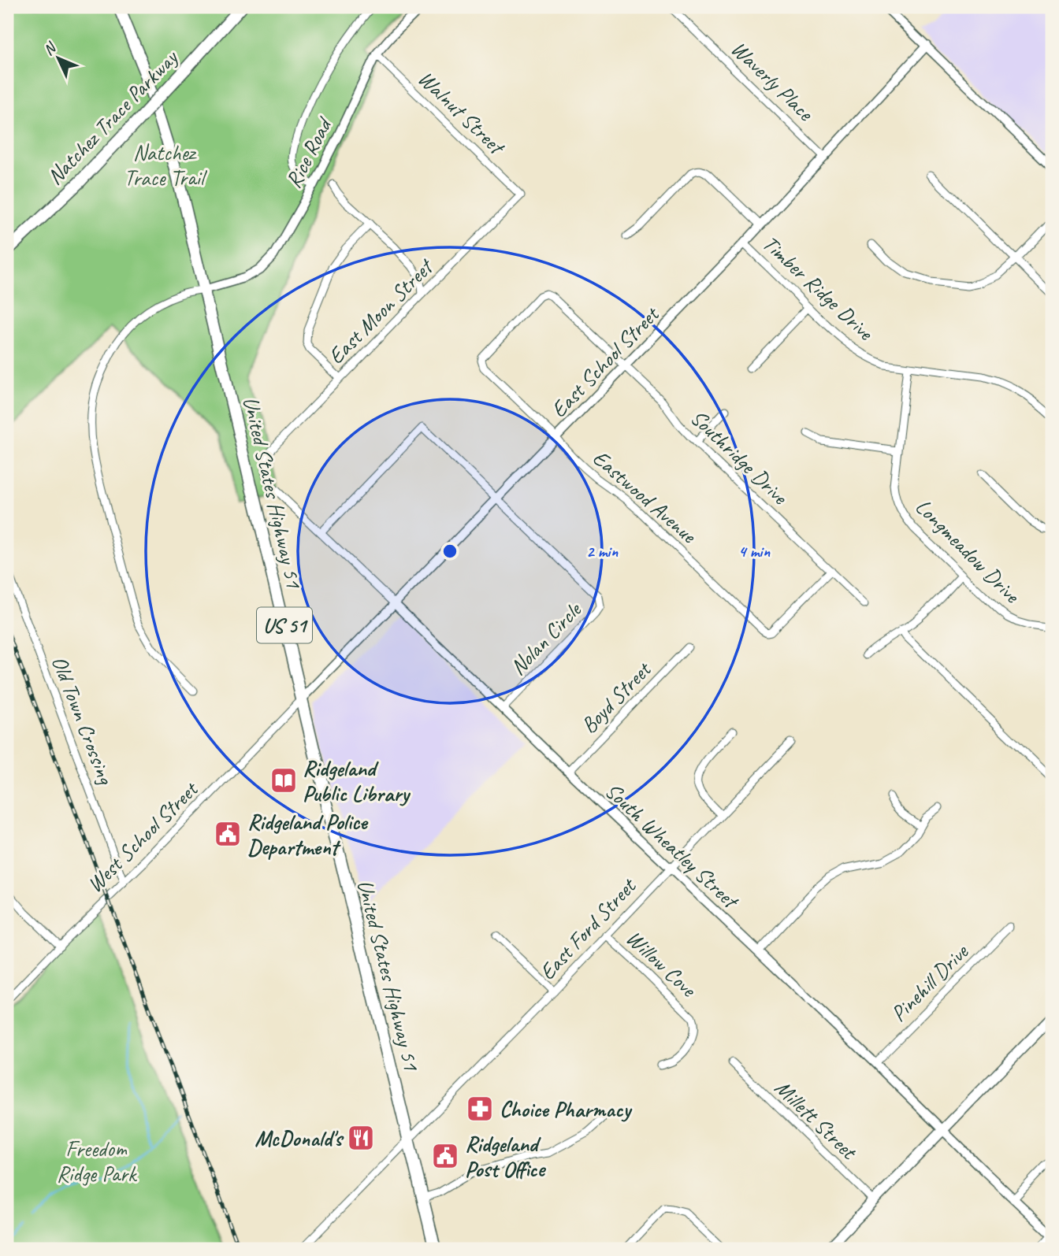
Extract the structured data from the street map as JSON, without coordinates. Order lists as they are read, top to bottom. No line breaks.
{"streets":{"main road":["Natchez Trace Parkway","United States Highway 51","US 51"],"street":["Waverly Place","Walnut Street","Rice Road","Timber Ridge Drive","East Moon Street","East School Street","Southridge Drive","Eastwood Avenue","Longmeadow Drive","Nolan Circle","Boyd Street","Old Town Crossing","West School Street","South Wheatley Street","East Ford Street","Willow Cove","Pinehill Drive","Millett Street"]},"crossings":[["Waverly Place","East School Street"],["Walnut Street","Rice Road"],["Walnut Street","East Moon Street"],["Rice Road","United States Highway 51"],["Timber Ridge Drive","East School Street"],["Timber Ridge Drive","Longmeadow Drive"],["East Moon Street","South Wheatley Street"],["East School Street","Southridge Drive"],["East School Street","United States Highway 51"],["East School Street","Eastwood Avenue"],["East School Street","Nolan Circle"],["East School Street","West School Street"],["East School Street","South Wheatley Street"],["Southridge Drive","Eastwood Avenue"],["United States Highway 51","West School Street"],["United States Highway 51","East Ford Street"],["Nolan Circle","South Wheatley Street"],["Boyd Street","South Wheatley Street"],["Old Town Crossing","West School Street"],["South Wheatley Street","East Ford Street"],["South Wheatley Street","Pinehill Drive"],["East Ford Street","Willow Cove"]],"parks":["Natchez Trace Trail","Freedom Ridge Park"],"places":{"library":["Ridgeland Public Library"],"public building":["Ridgeland Police Department","Ridgeland Post Office"],"pharmacy":["Choice Pharmacy"],"restaurant":["McDonald's"]},"north":"top left","rings":["2 min","4 min"]}
